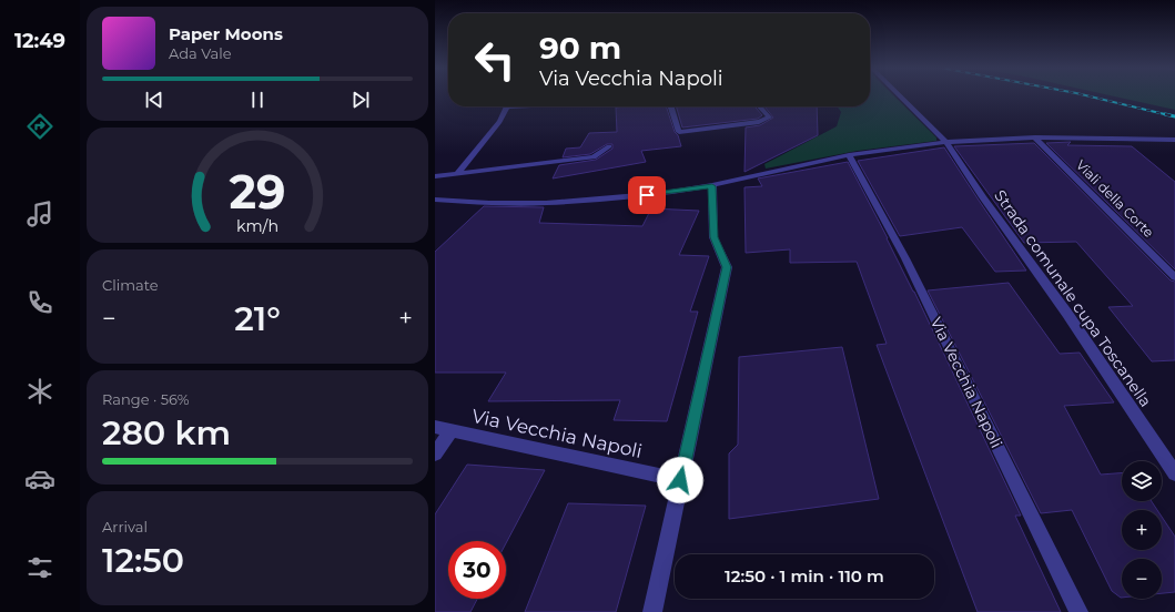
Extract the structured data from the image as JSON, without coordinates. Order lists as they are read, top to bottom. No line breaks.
{"streets":{"street":["Viali della Corte","Strada comunale cupa Toscanella","Via Vecchia Napoli"]},"page":{"tabs":"12:49","turn":["90 m","Via Vecchia Napoli"],"song":["Paper Moons","Ada Vale"],"tile":["Climate",["Range · 56%","280 km"],["Arrival","12:50"]],"heat":["−","21°","+"],"map_buttons":["+","−"],"limit":"30","trip":"12:50 · 1 min · 110 m","gauge":["29","km/h"]}}
